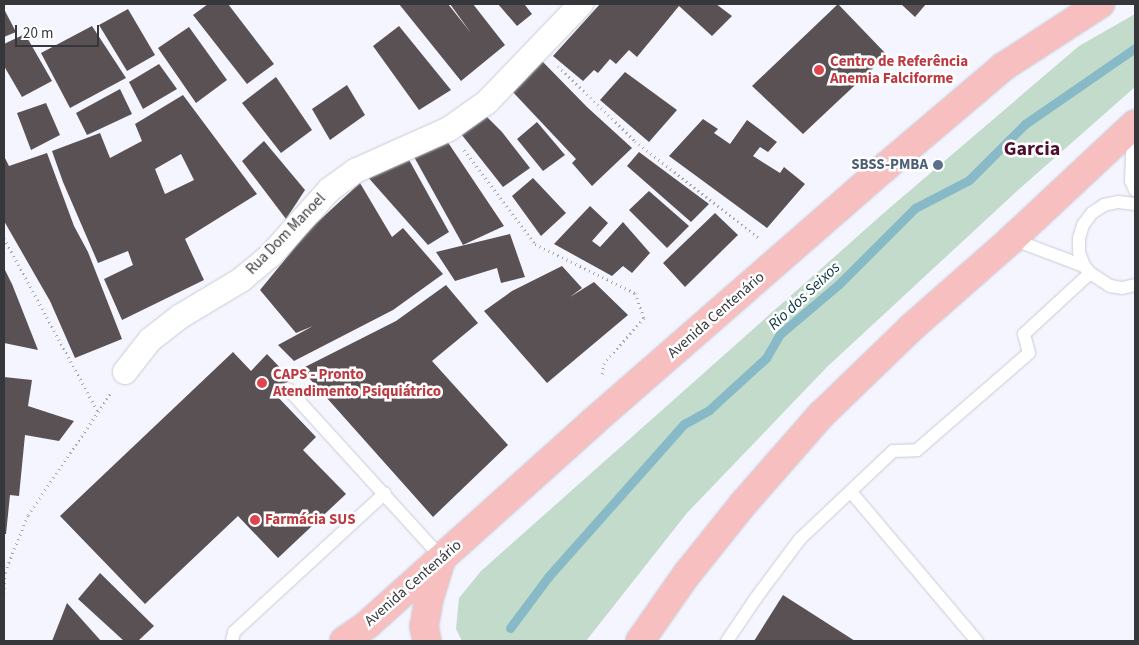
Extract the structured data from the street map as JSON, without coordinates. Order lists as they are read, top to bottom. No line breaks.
{"streets":{"main road":["Avenida Centenário"],"street":["Rua Dom Manoel"]},"districts":["Garcia"],"water":["Rio dos Seixos"],"places":["Centro de Referência Anemia Falciforme","SBSS-PMBA","CAPS - Pronto Atendimento Psiquiátrico","Farmácia SUS"],"scale_bar":"20 m"}
